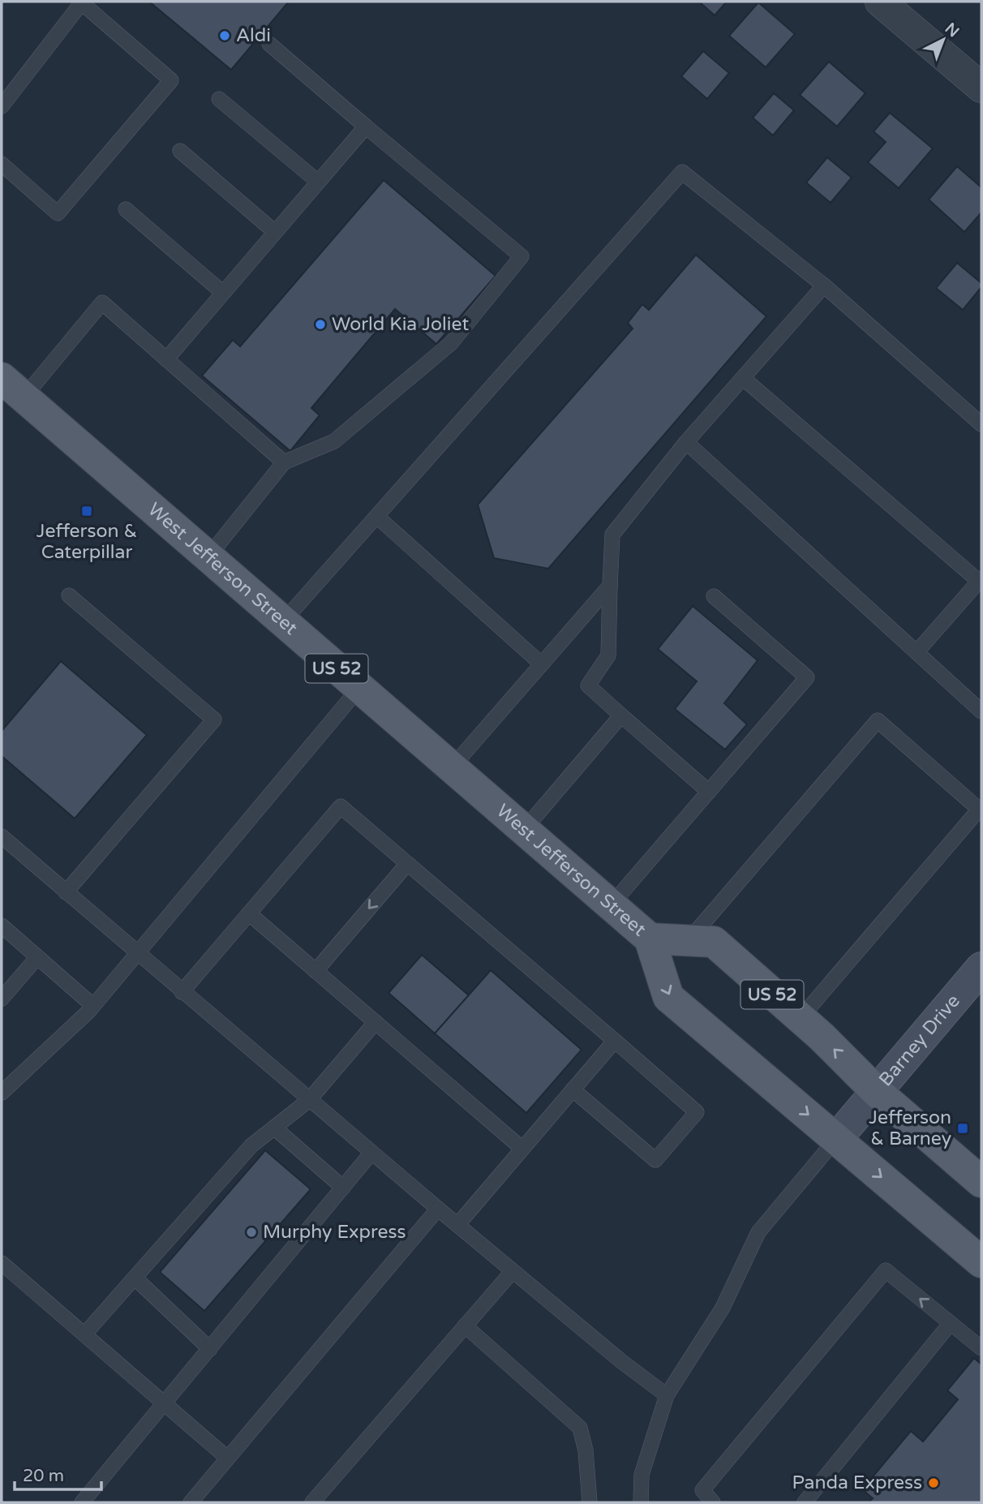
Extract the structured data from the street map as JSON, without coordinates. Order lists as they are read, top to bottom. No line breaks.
{"streets":{"main road":["West Jefferson Street","US 52"],"street":["Barney Drive"]},"crossings":[["West Jefferson Street","Barney Drive"]],"places":{"other":["Aldi","World Kia Joliet","Murphy Express","Panda Express"],"transit":["Jefferson & Caterpillar","Jefferson & Barney"]},"scale_bar":"20 m","north":"top right"}
